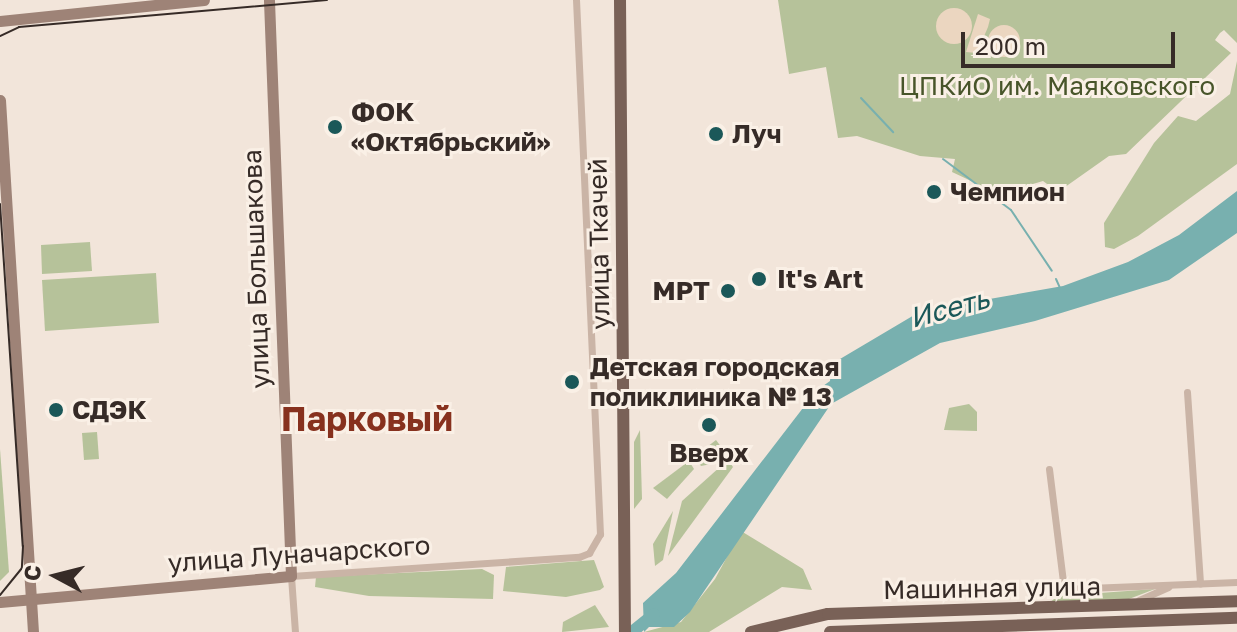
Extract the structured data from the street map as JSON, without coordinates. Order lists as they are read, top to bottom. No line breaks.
{"streets":{"main road":["улица Ткачей","Машинная улица"],"street":["улица Большакова","улица Луначарского"]},"crossings":[["улица Ткачей","улица Луначарского"],["улица Большакова","улица Луначарского"]],"districts":["Парковый"],"water":["Исеть"],"parks":["ЦПКиО им. Маяковского"],"places":["ФОК «Октябрьский»","Луч","Чемпион","It's Art","МРТ","Детская городская поликлиника № 13","СДЭК","Вверх"],"scale_bar":"200 m","north":"left"}
